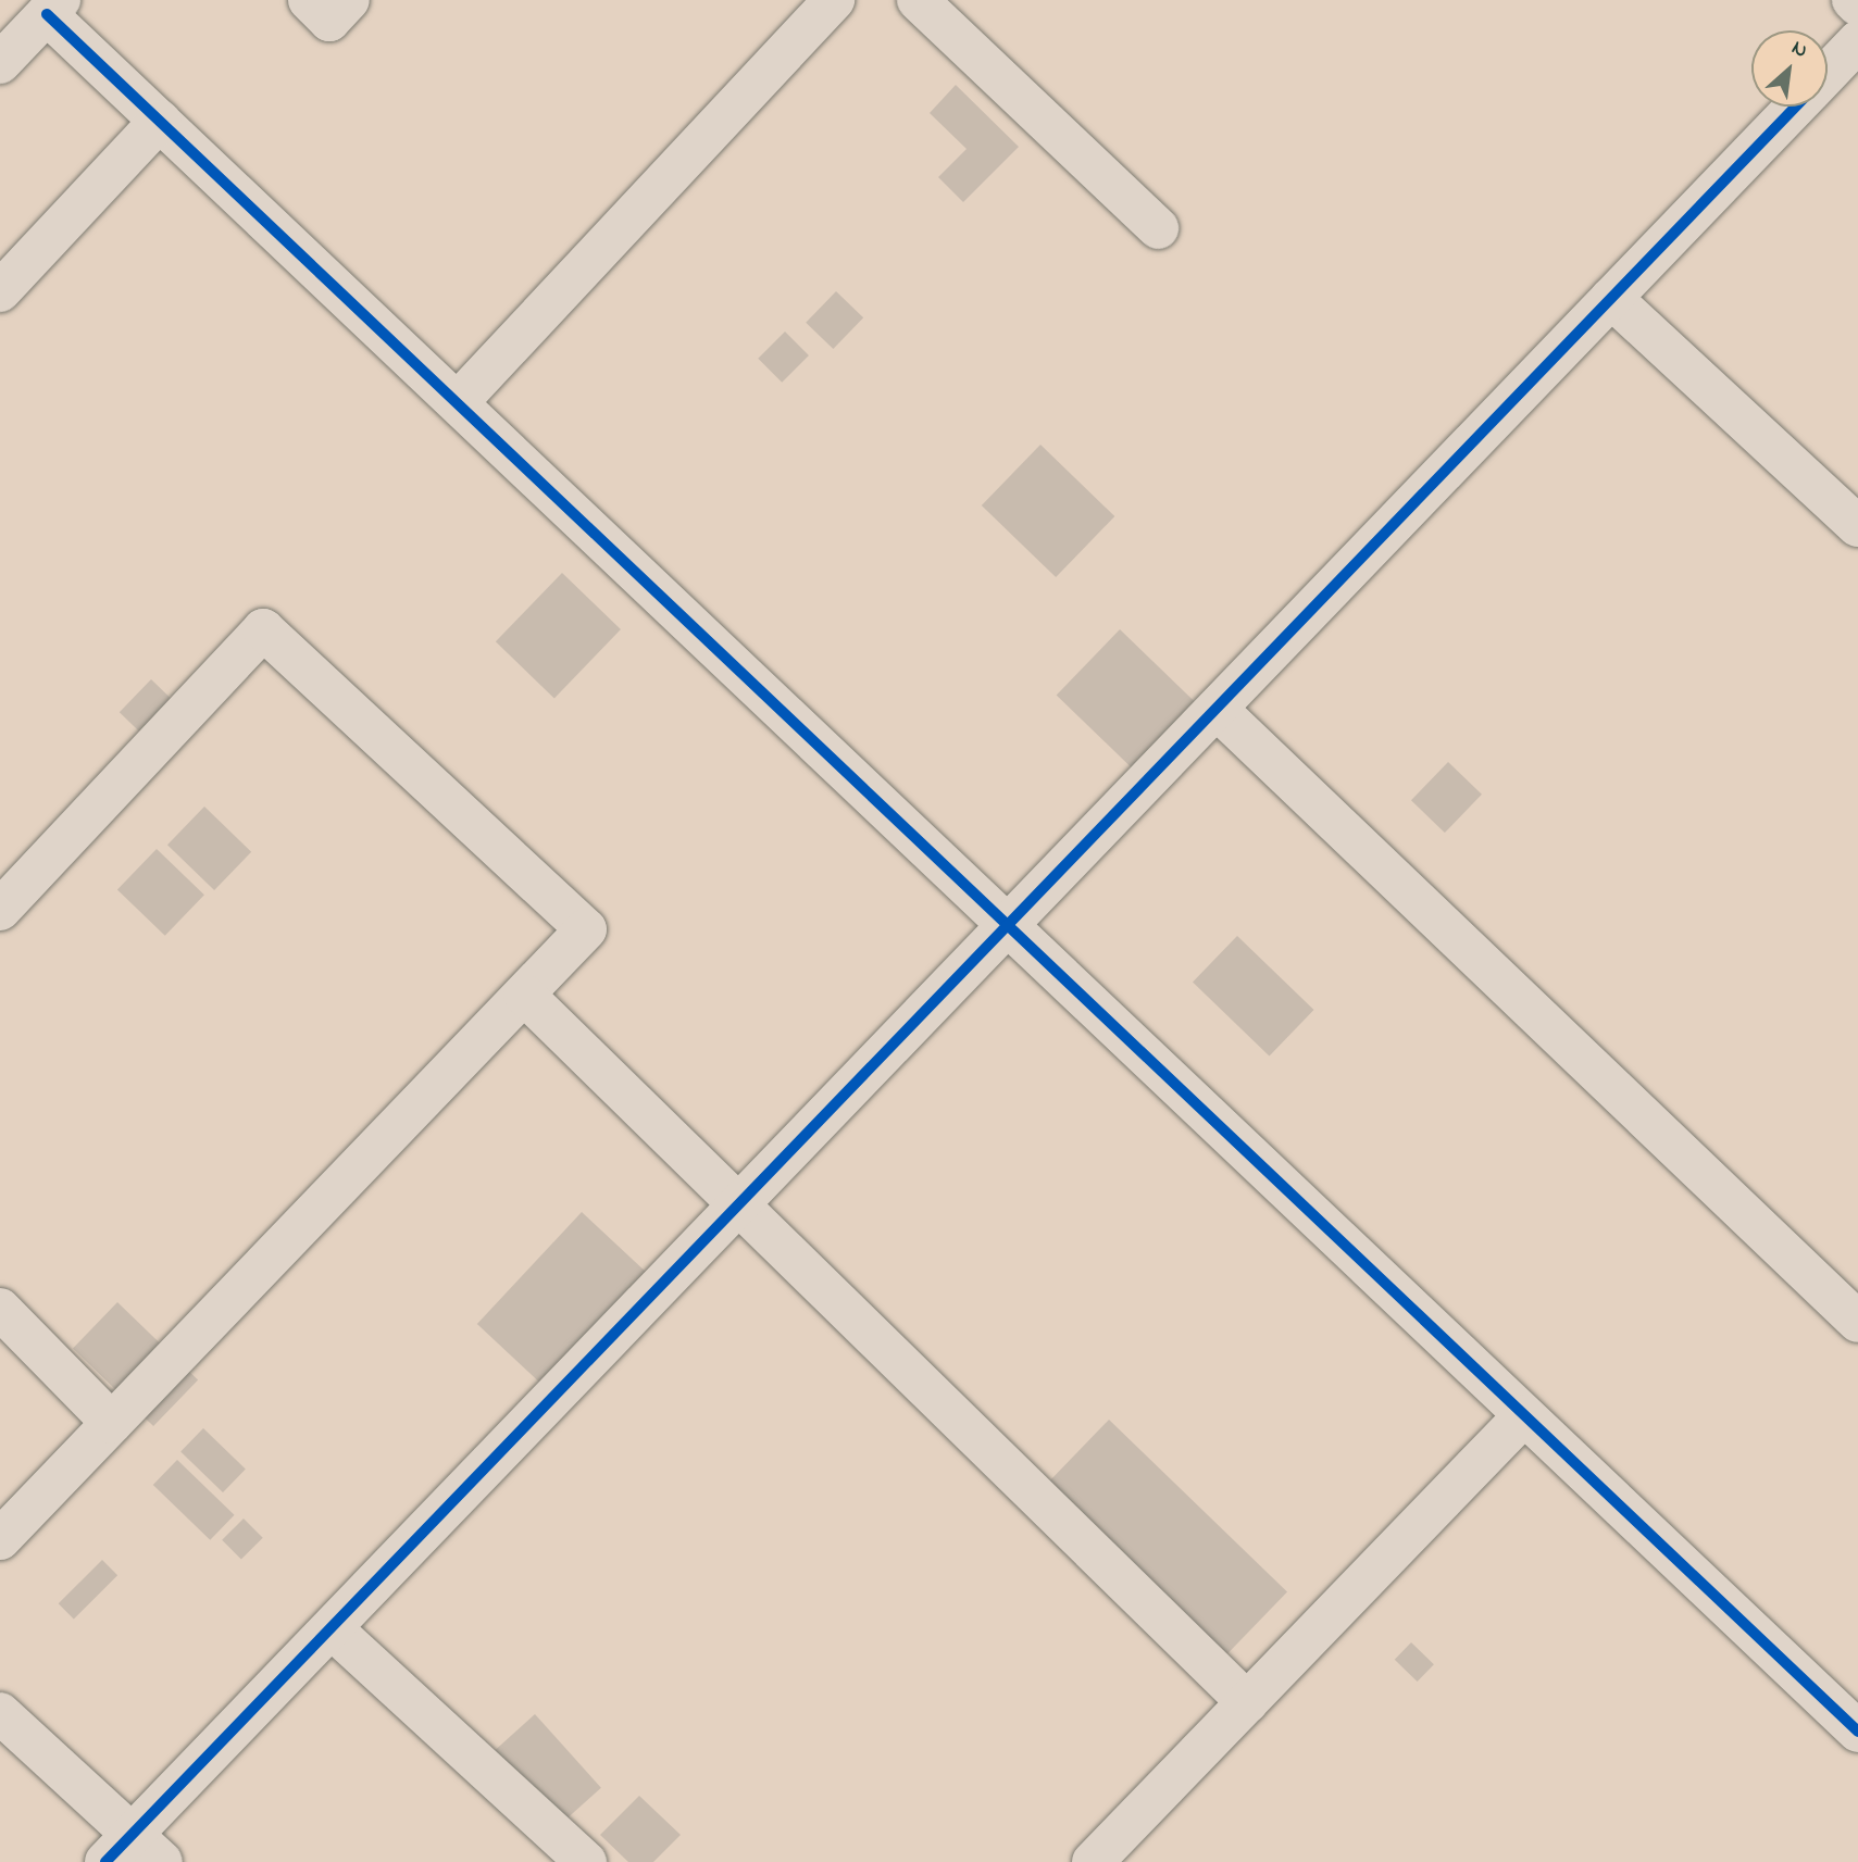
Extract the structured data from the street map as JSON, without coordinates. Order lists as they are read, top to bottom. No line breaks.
{"north":"top right"}
